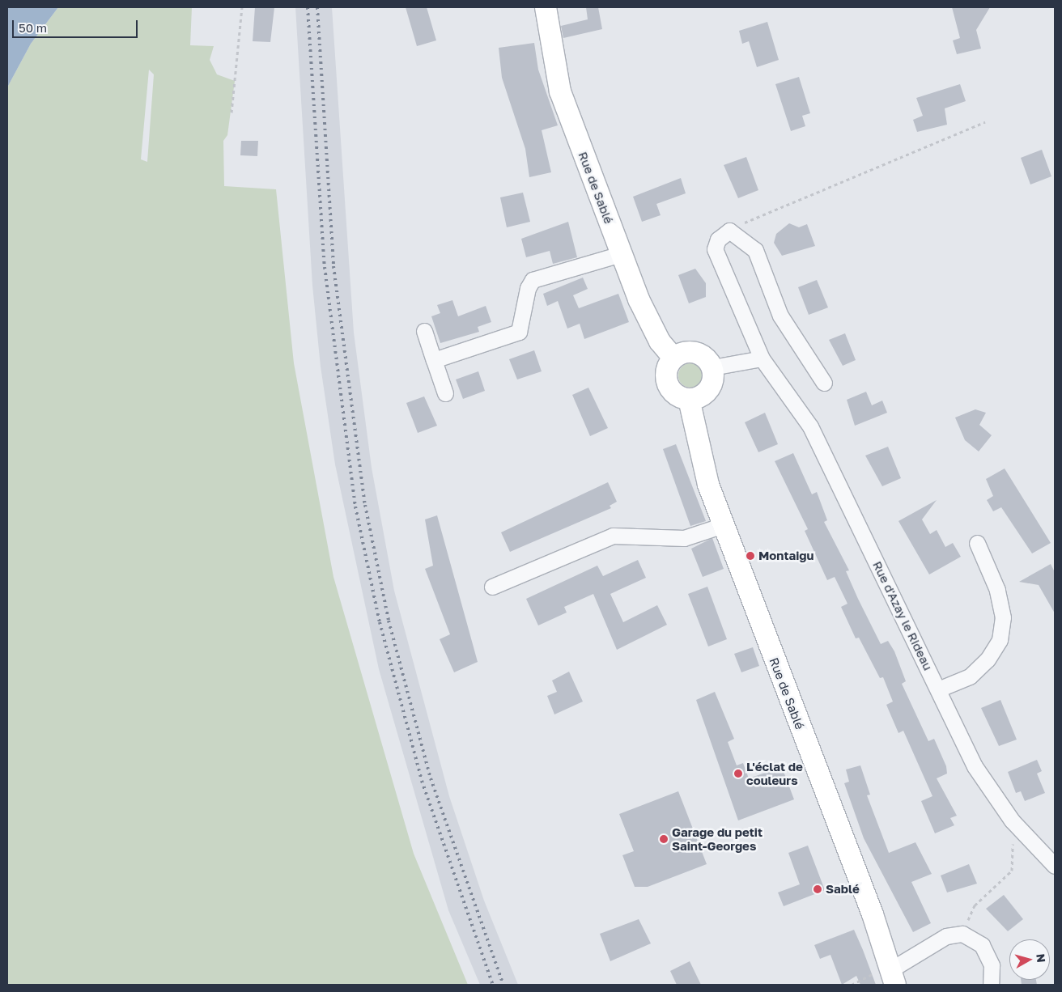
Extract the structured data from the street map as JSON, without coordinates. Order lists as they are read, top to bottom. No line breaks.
{"streets":{"main road":["Rue de Sablé"],"street":["Rue d'Azay le Rideau"]},"places":["Montaigu","L'éclat de couleurs","Garage du petit Saint-Georges","Sablé"],"scale_bar":"50 m","north":"right"}
